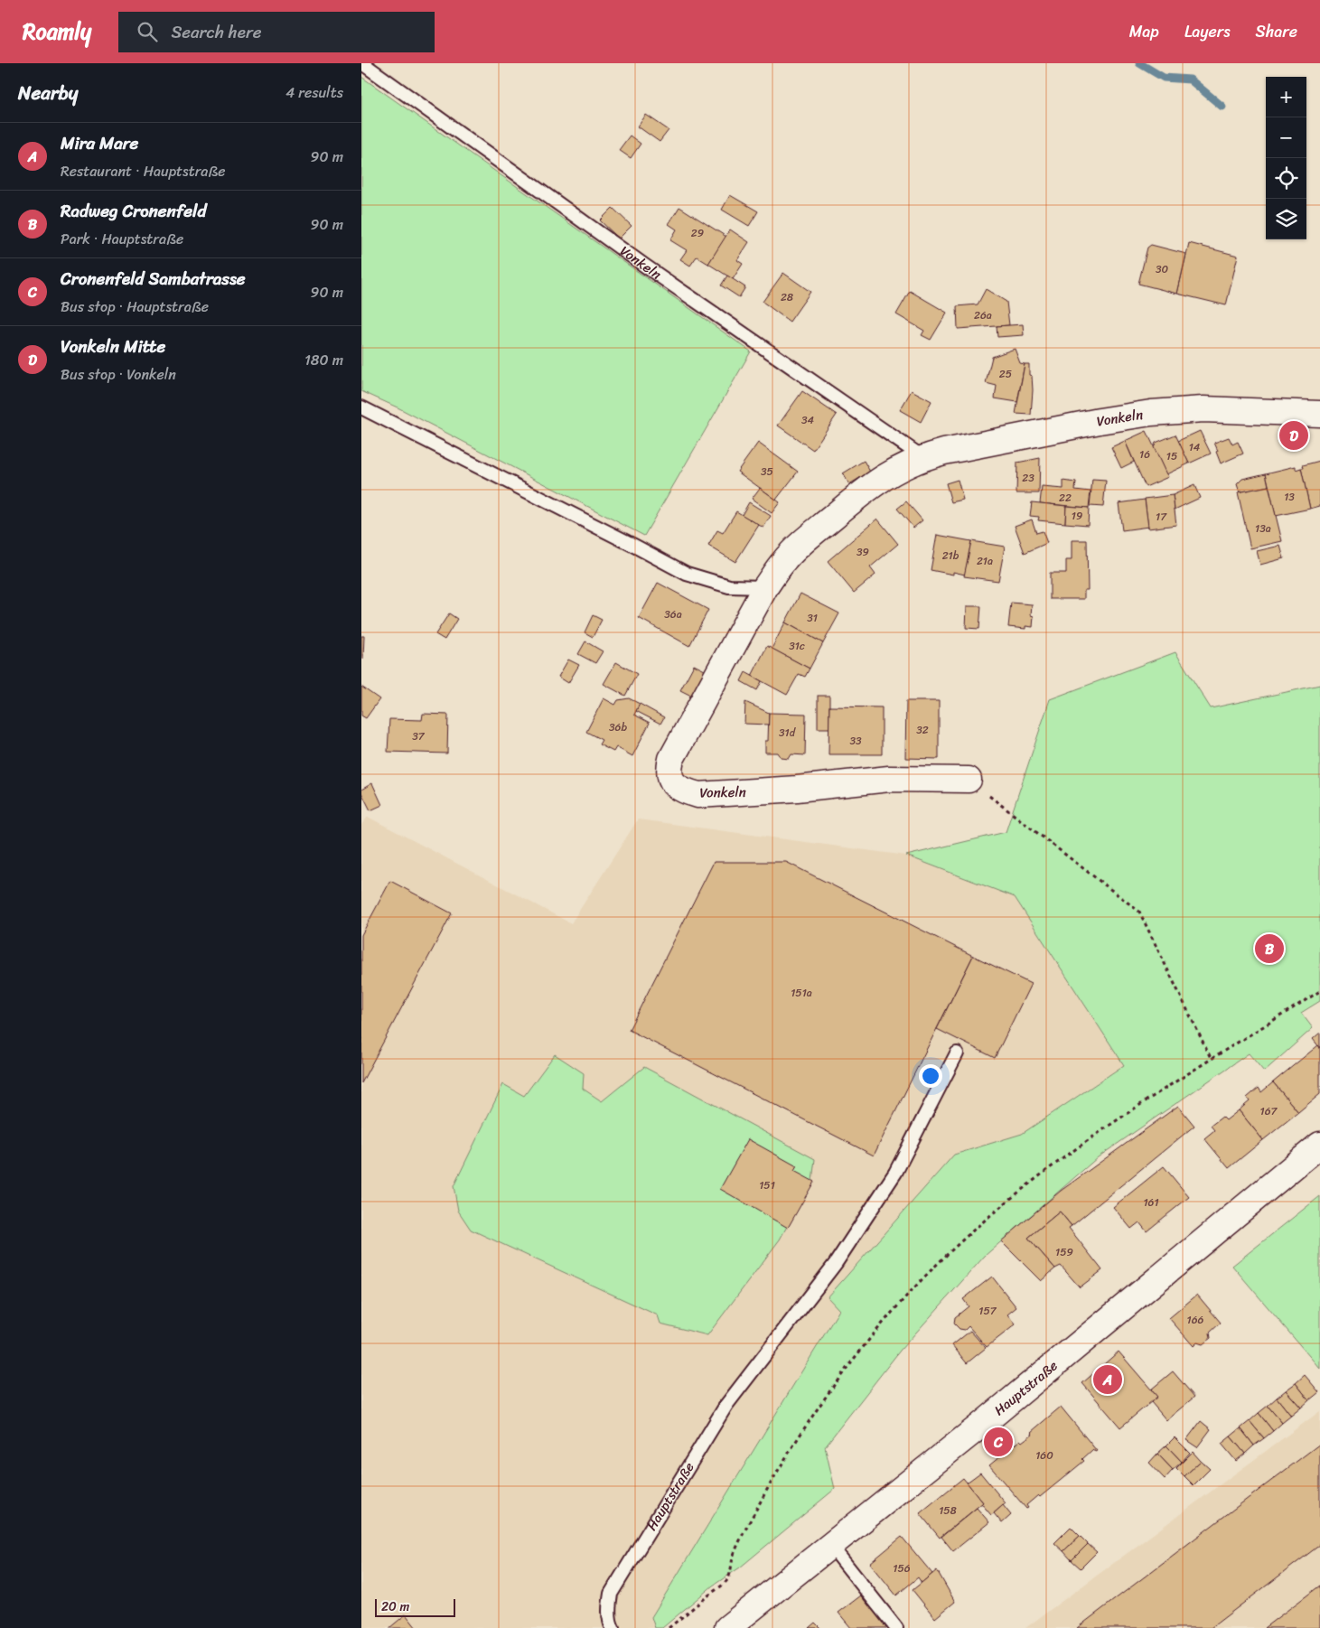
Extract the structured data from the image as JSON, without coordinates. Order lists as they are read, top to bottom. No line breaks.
{"streets":{"street":["Vonkeln","Hauptstraße"]},"house_numbers":["29","30","28","26a","25","34","14","16","15","35","23","13","22","19","17","13a","39","21b","21a","36a","31","31c","36b","32","31d","37","33","151a","167","151","161","159","157","166","160","158","156"],"scale_bar":"20 m","page":{"header":"Roamly","search":"Search here","nav":["Map","Layers","Share"],"heading":["Nearby","4 results"],"map_buttons":["+","−"],"list":[{"mark":"A","name":"Mira Mare","note":"Restaurant · Hauptstraße","value":"90 m"},{"mark":"B","name":"Radweg Cronenfeld","note":"Park · Hauptstraße","value":"90 m"},{"mark":"C","name":"Cronenfeld Sambatrasse","note":"Bus stop · Hauptstraße","value":"90 m"},{"mark":"D","name":"Vonkeln Mitte","note":"Bus stop · Vonkeln","value":"180 m"}],"pins":["D","B","A","C"],"scale":"20 m"}}
